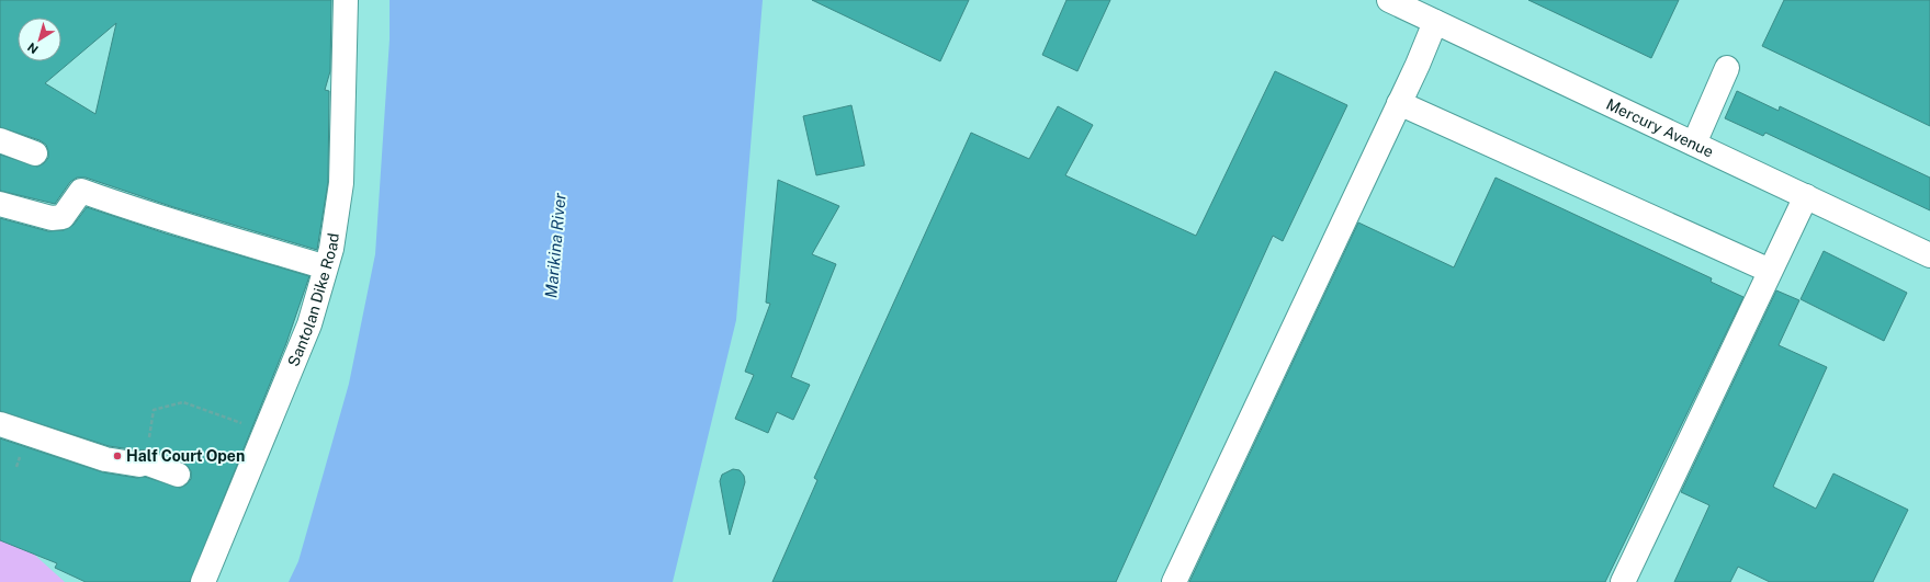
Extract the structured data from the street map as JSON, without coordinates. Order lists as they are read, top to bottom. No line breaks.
{"streets":{"street":["Mercury Avenue","Santolan Dike Road"]},"water":["Marikina River"],"places":["Half Court Open"],"north":"bottom left"}
